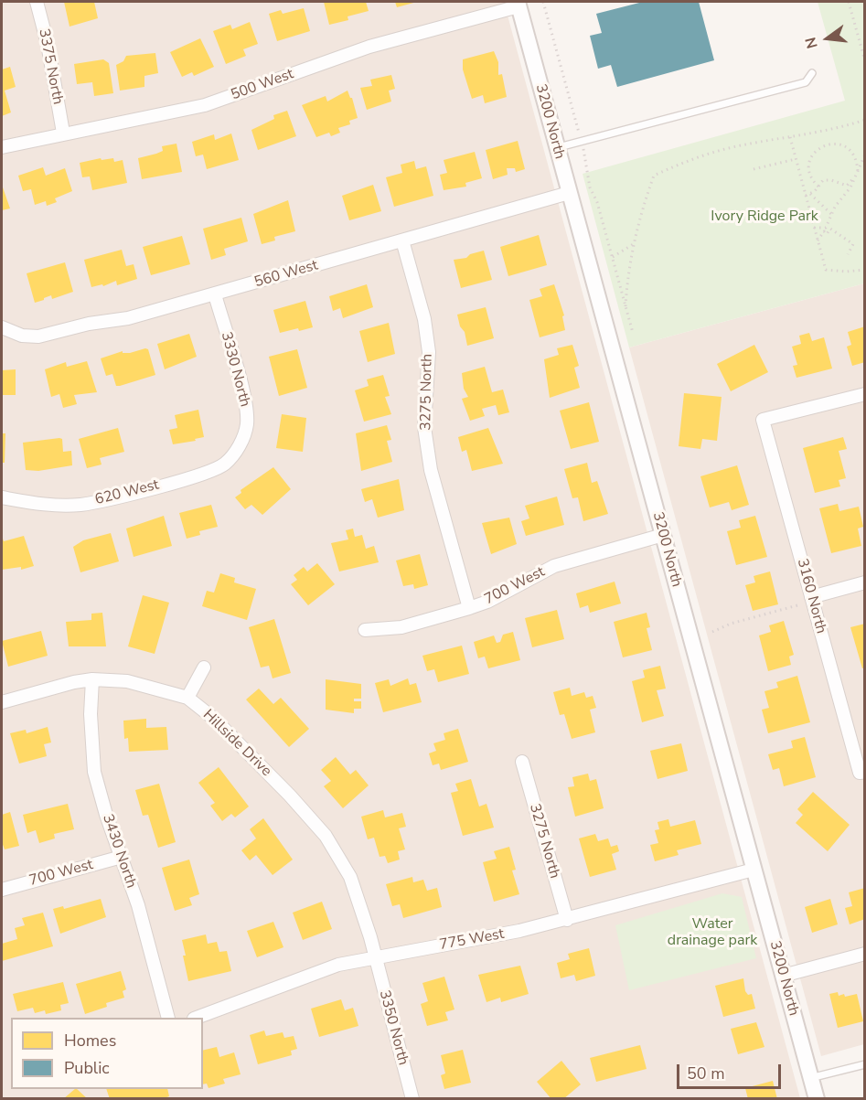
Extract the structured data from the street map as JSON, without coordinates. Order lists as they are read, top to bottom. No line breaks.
{"streets":{"street":["3375 North","500 West","3200 North","560 West","3330 North","3275 North","620 West","700 West","3160 North","Hillside Drive","3430 North","775 West","3350 North"]},"crossings":[["3375 North","500 West"],["500 West","3200 North"],["3200 North","560 West"],["3200 North","700 West"],["3200 North","775 West"],["560 West","3330 North"],["560 West","3275 North"],["3330 North","620 West"],["3275 North","700 West"],["3275 North","775 West"],["700 West","3430 North"],["Hillside Drive","3430 North"],["Hillside Drive","775 West"],["Hillside Drive","3350 North"],["775 West","3350 North"]],"parks":["Ivory Ridge Park","Water drainage park"],"legend":["Homes","Public"],"scale_bar":"50 m","north":"left"}
